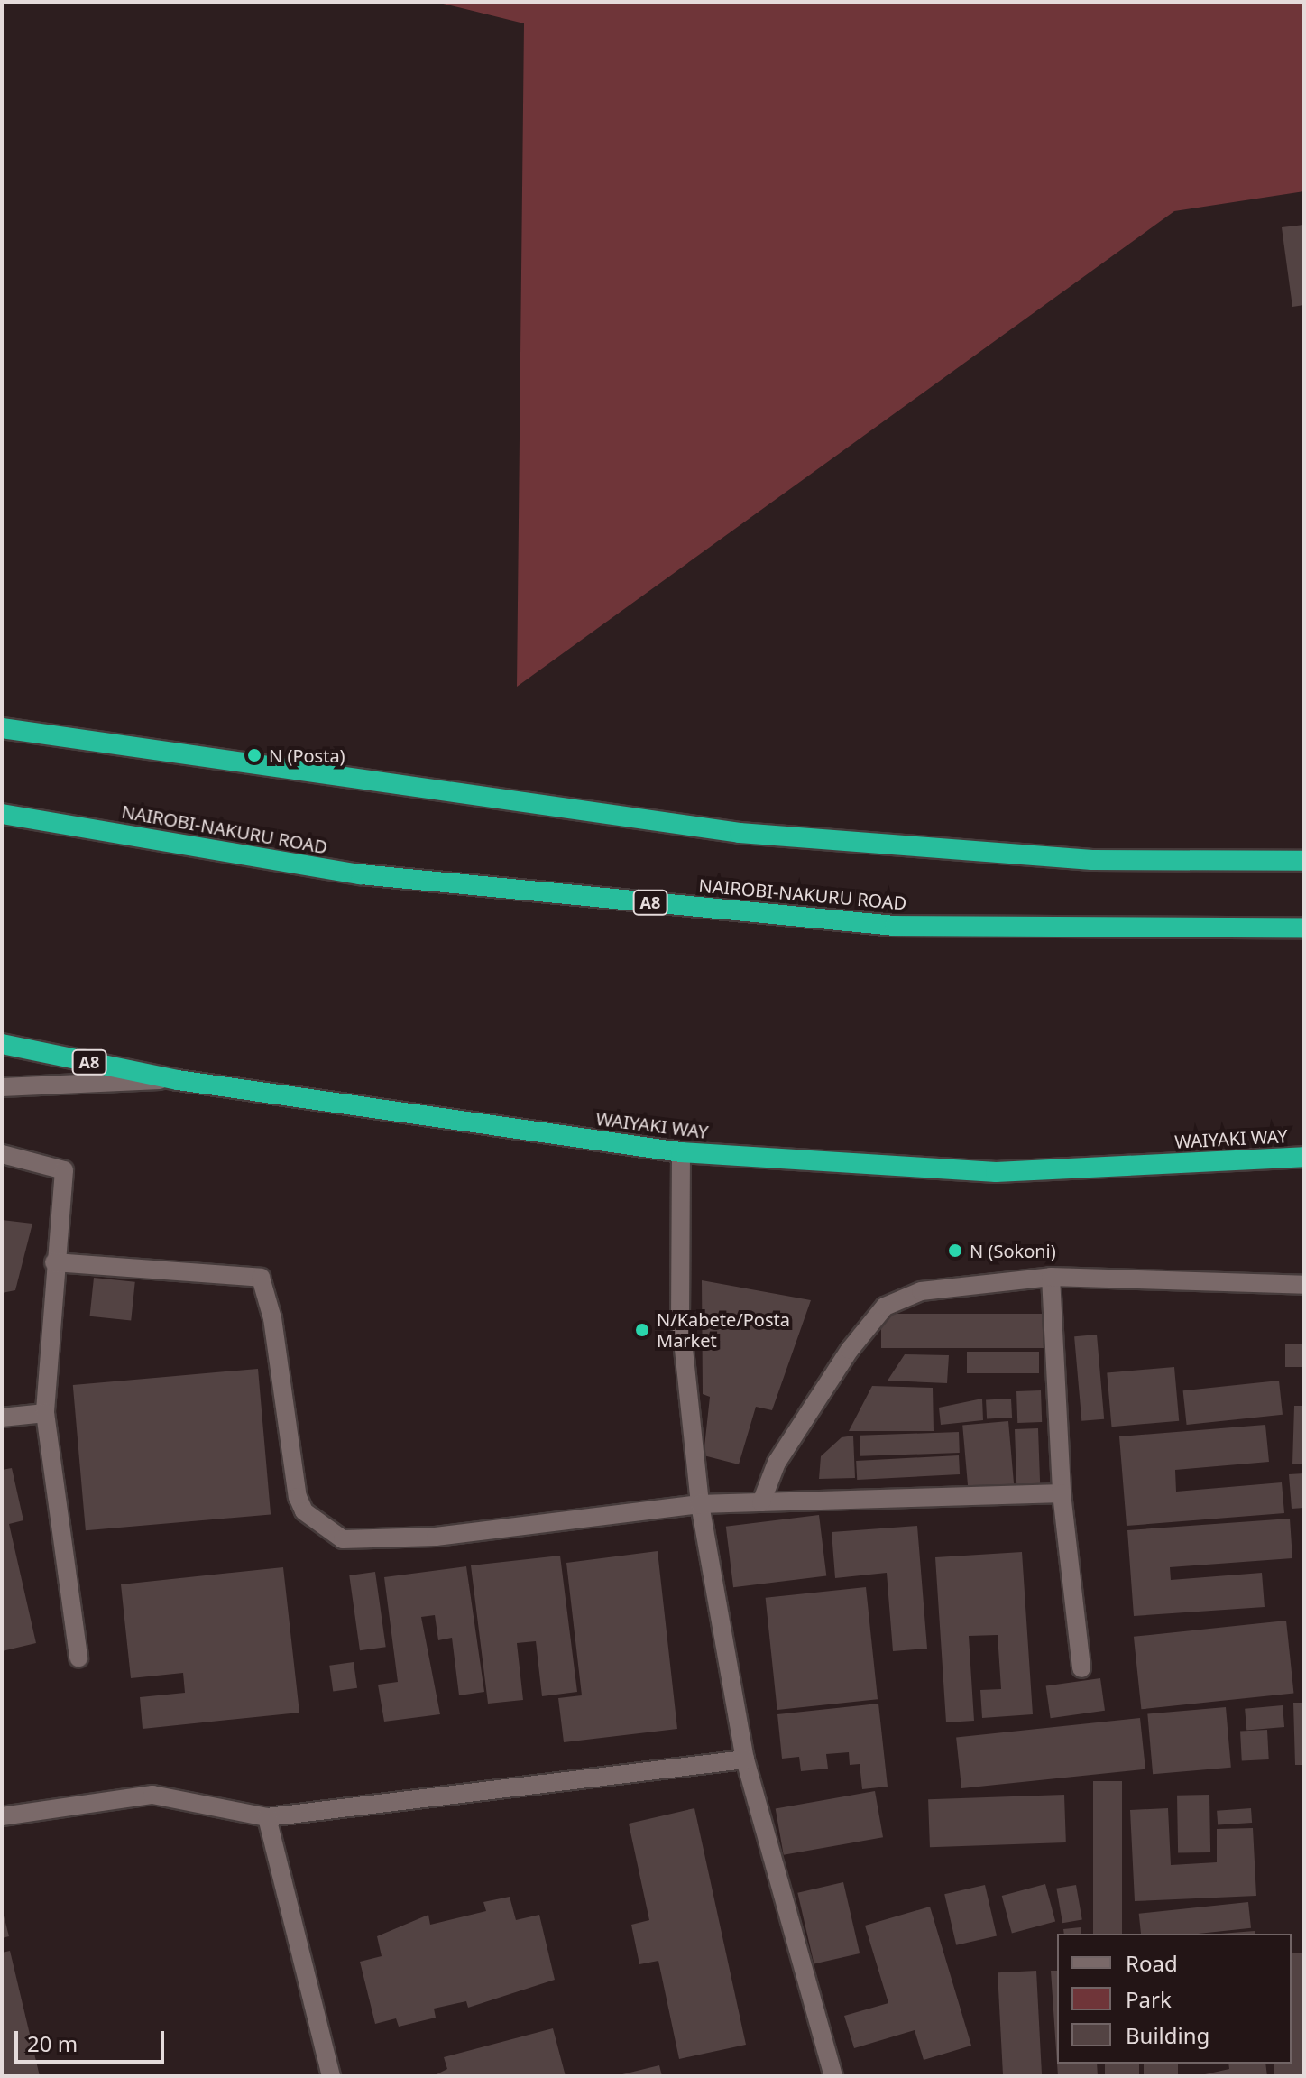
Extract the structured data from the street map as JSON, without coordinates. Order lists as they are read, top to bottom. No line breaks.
{"streets":{"highway":["NAIROBI-NAKURU ROAD","A8","WAIYAKI WAY"]},"places":["N (Posta)","N (Sokoni)","N/Kabete/Posta Market"],"legend":["Road","Park","Building"],"scale_bar":"20 m"}
